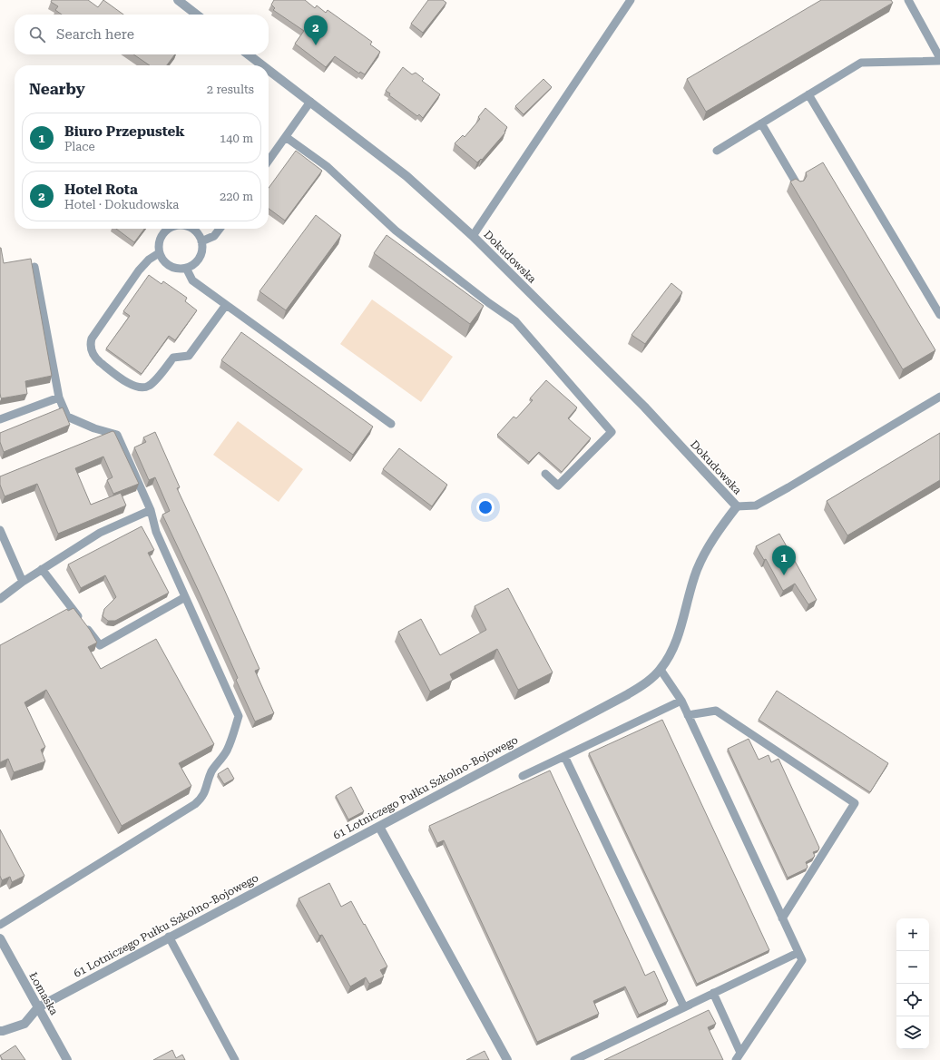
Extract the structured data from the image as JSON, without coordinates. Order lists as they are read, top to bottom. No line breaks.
{"streets":{"street":["Dokudowska","61 Lotniczego Pułku Szkolno-Bojowego","Łomaska"]},"crossings":[["Dokudowska","61 Lotniczego Pułku Szkolno-Bojowego"],["61 Lotniczego Pułku Szkolno-Bojowego","Łomaska"]],"page":{"search":"Search here","pins":["2","1"],"heading":["Nearby","2 results"],"list":[{"mark":"1","name":"Biuro Przepustek","note":"Place","value":"140 m"},{"mark":"2","name":"Hotel Rota","note":"Hotel · Dokudowska","value":"220 m"}],"map_buttons":["+","−"]}}
